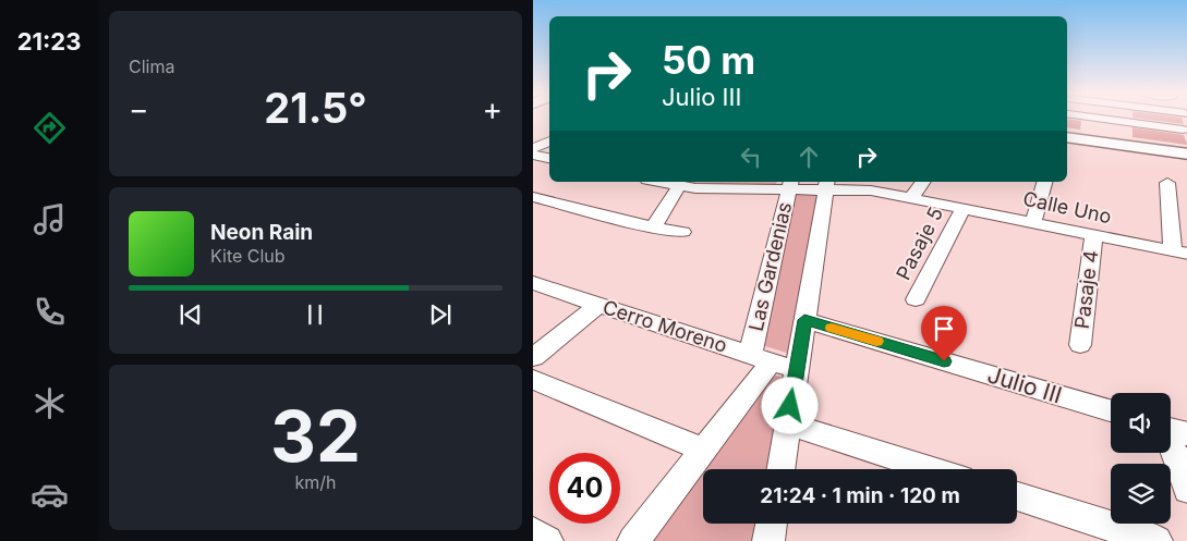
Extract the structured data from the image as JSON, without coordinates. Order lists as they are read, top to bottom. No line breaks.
{"streets":{"street":["Calle Uno","Pasaje 5","Las Gardenias","Pasaje 4","Cerro Moreno","Julio III"]},"crossings":[["Calle Uno","Pasaje 5"],["Calle Uno","Las Gardenias"],["Calle Uno","Pasaje 4"],["Las Gardenias","Cerro Moreno"]],"page":{"tabs":"21:23","tile":["Clima",["32","km/h"]],"turn":["50 m","Julio III"],"heat":["−","21.5°","+"],"song":["Neon Rain","Kite Club"],"limit":"40","trip":"21:24 · 1 min · 120 m"}}
